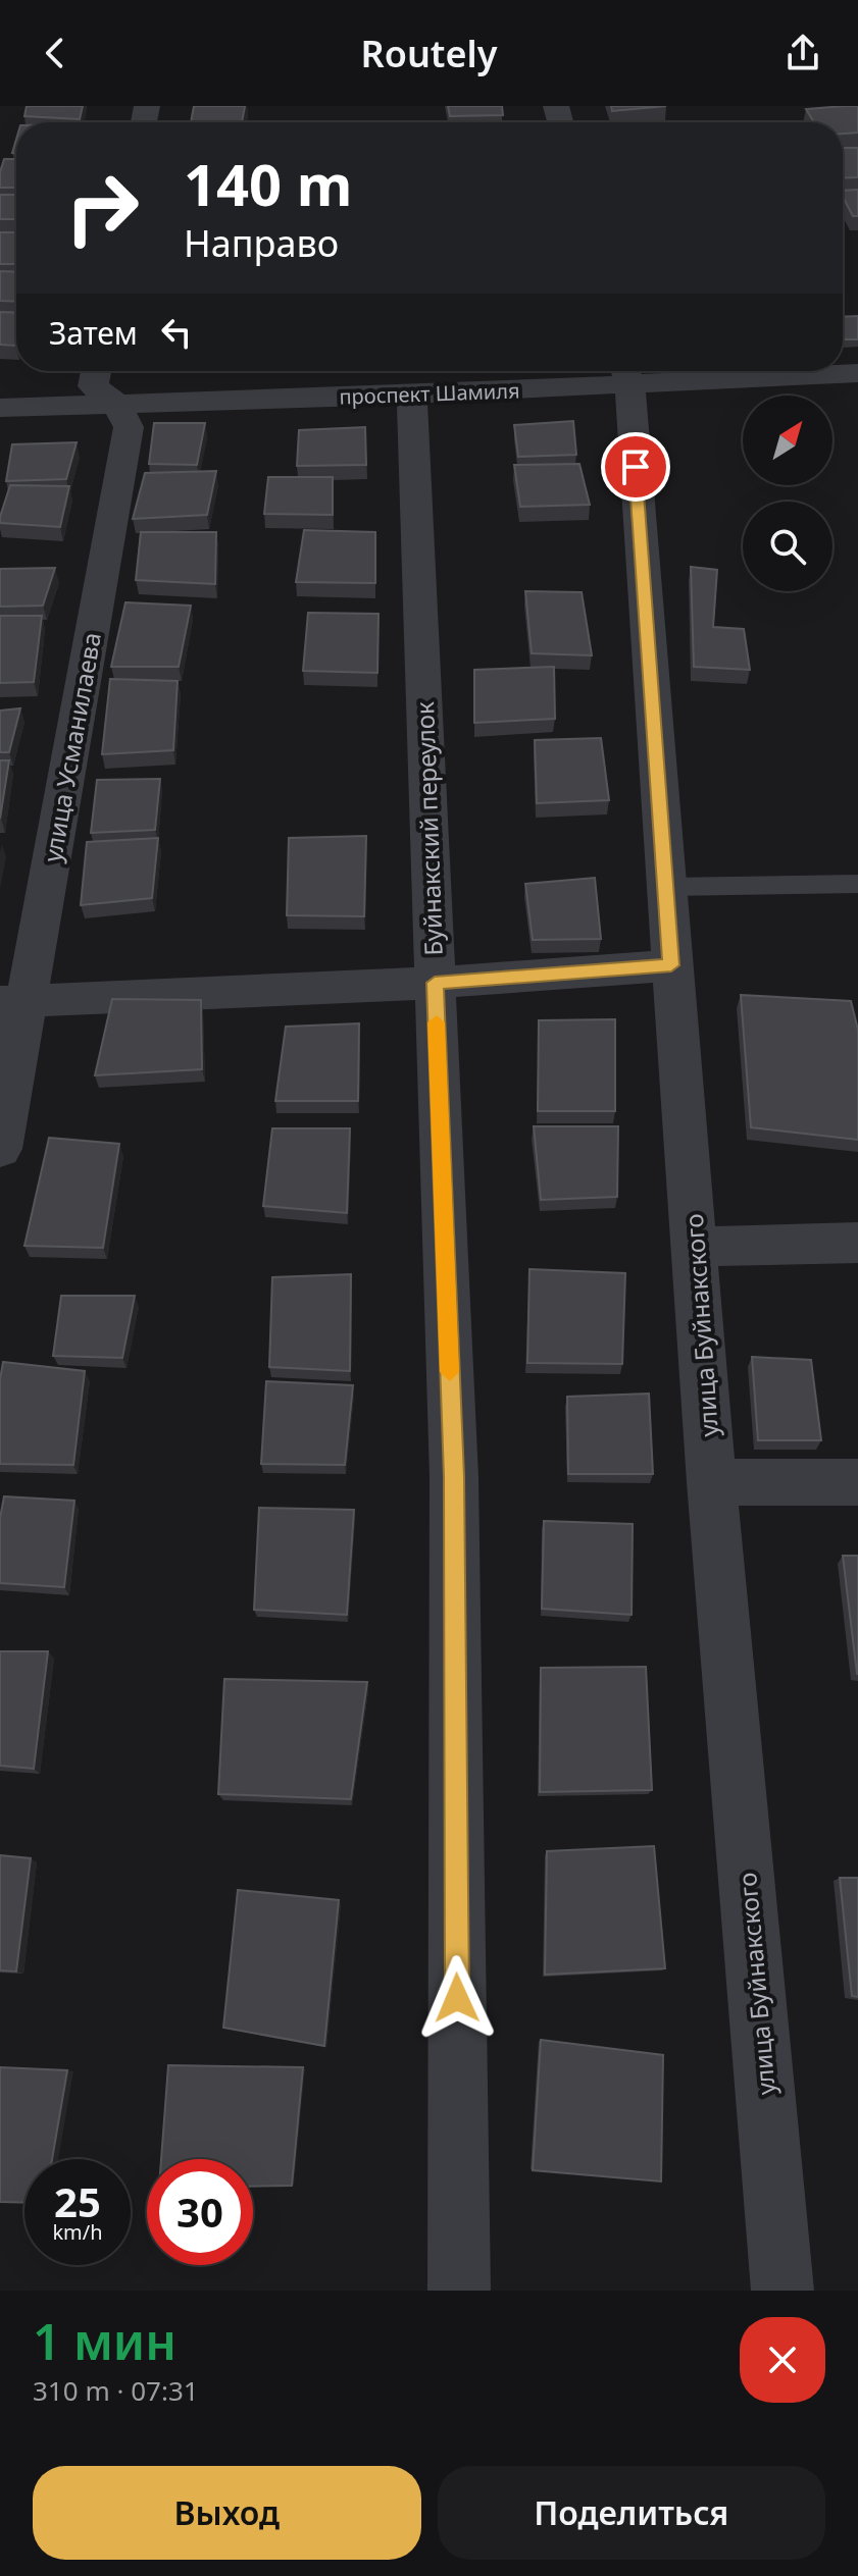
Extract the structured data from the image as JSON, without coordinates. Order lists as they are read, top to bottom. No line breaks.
{"streets":{"street":["проспект Шамиля","улица Усманилаева","Буйнакский переулок","улица Буйнакского"]},"crossings":[["проспект Шамиля","улица Усманилаева"],["проспект Шамиля","Буйнакский переулок"],["проспект Шамиля","улица Буйнакского"]],"north":"top right","page":{"header":"Routely","turn":["140 m","Направо"],"then":"Затем","speed":"25 km/h","limit":"30","heading":["1 мин","310 m · 07:31"],"buttons":["Выход","Поделиться"]}}
